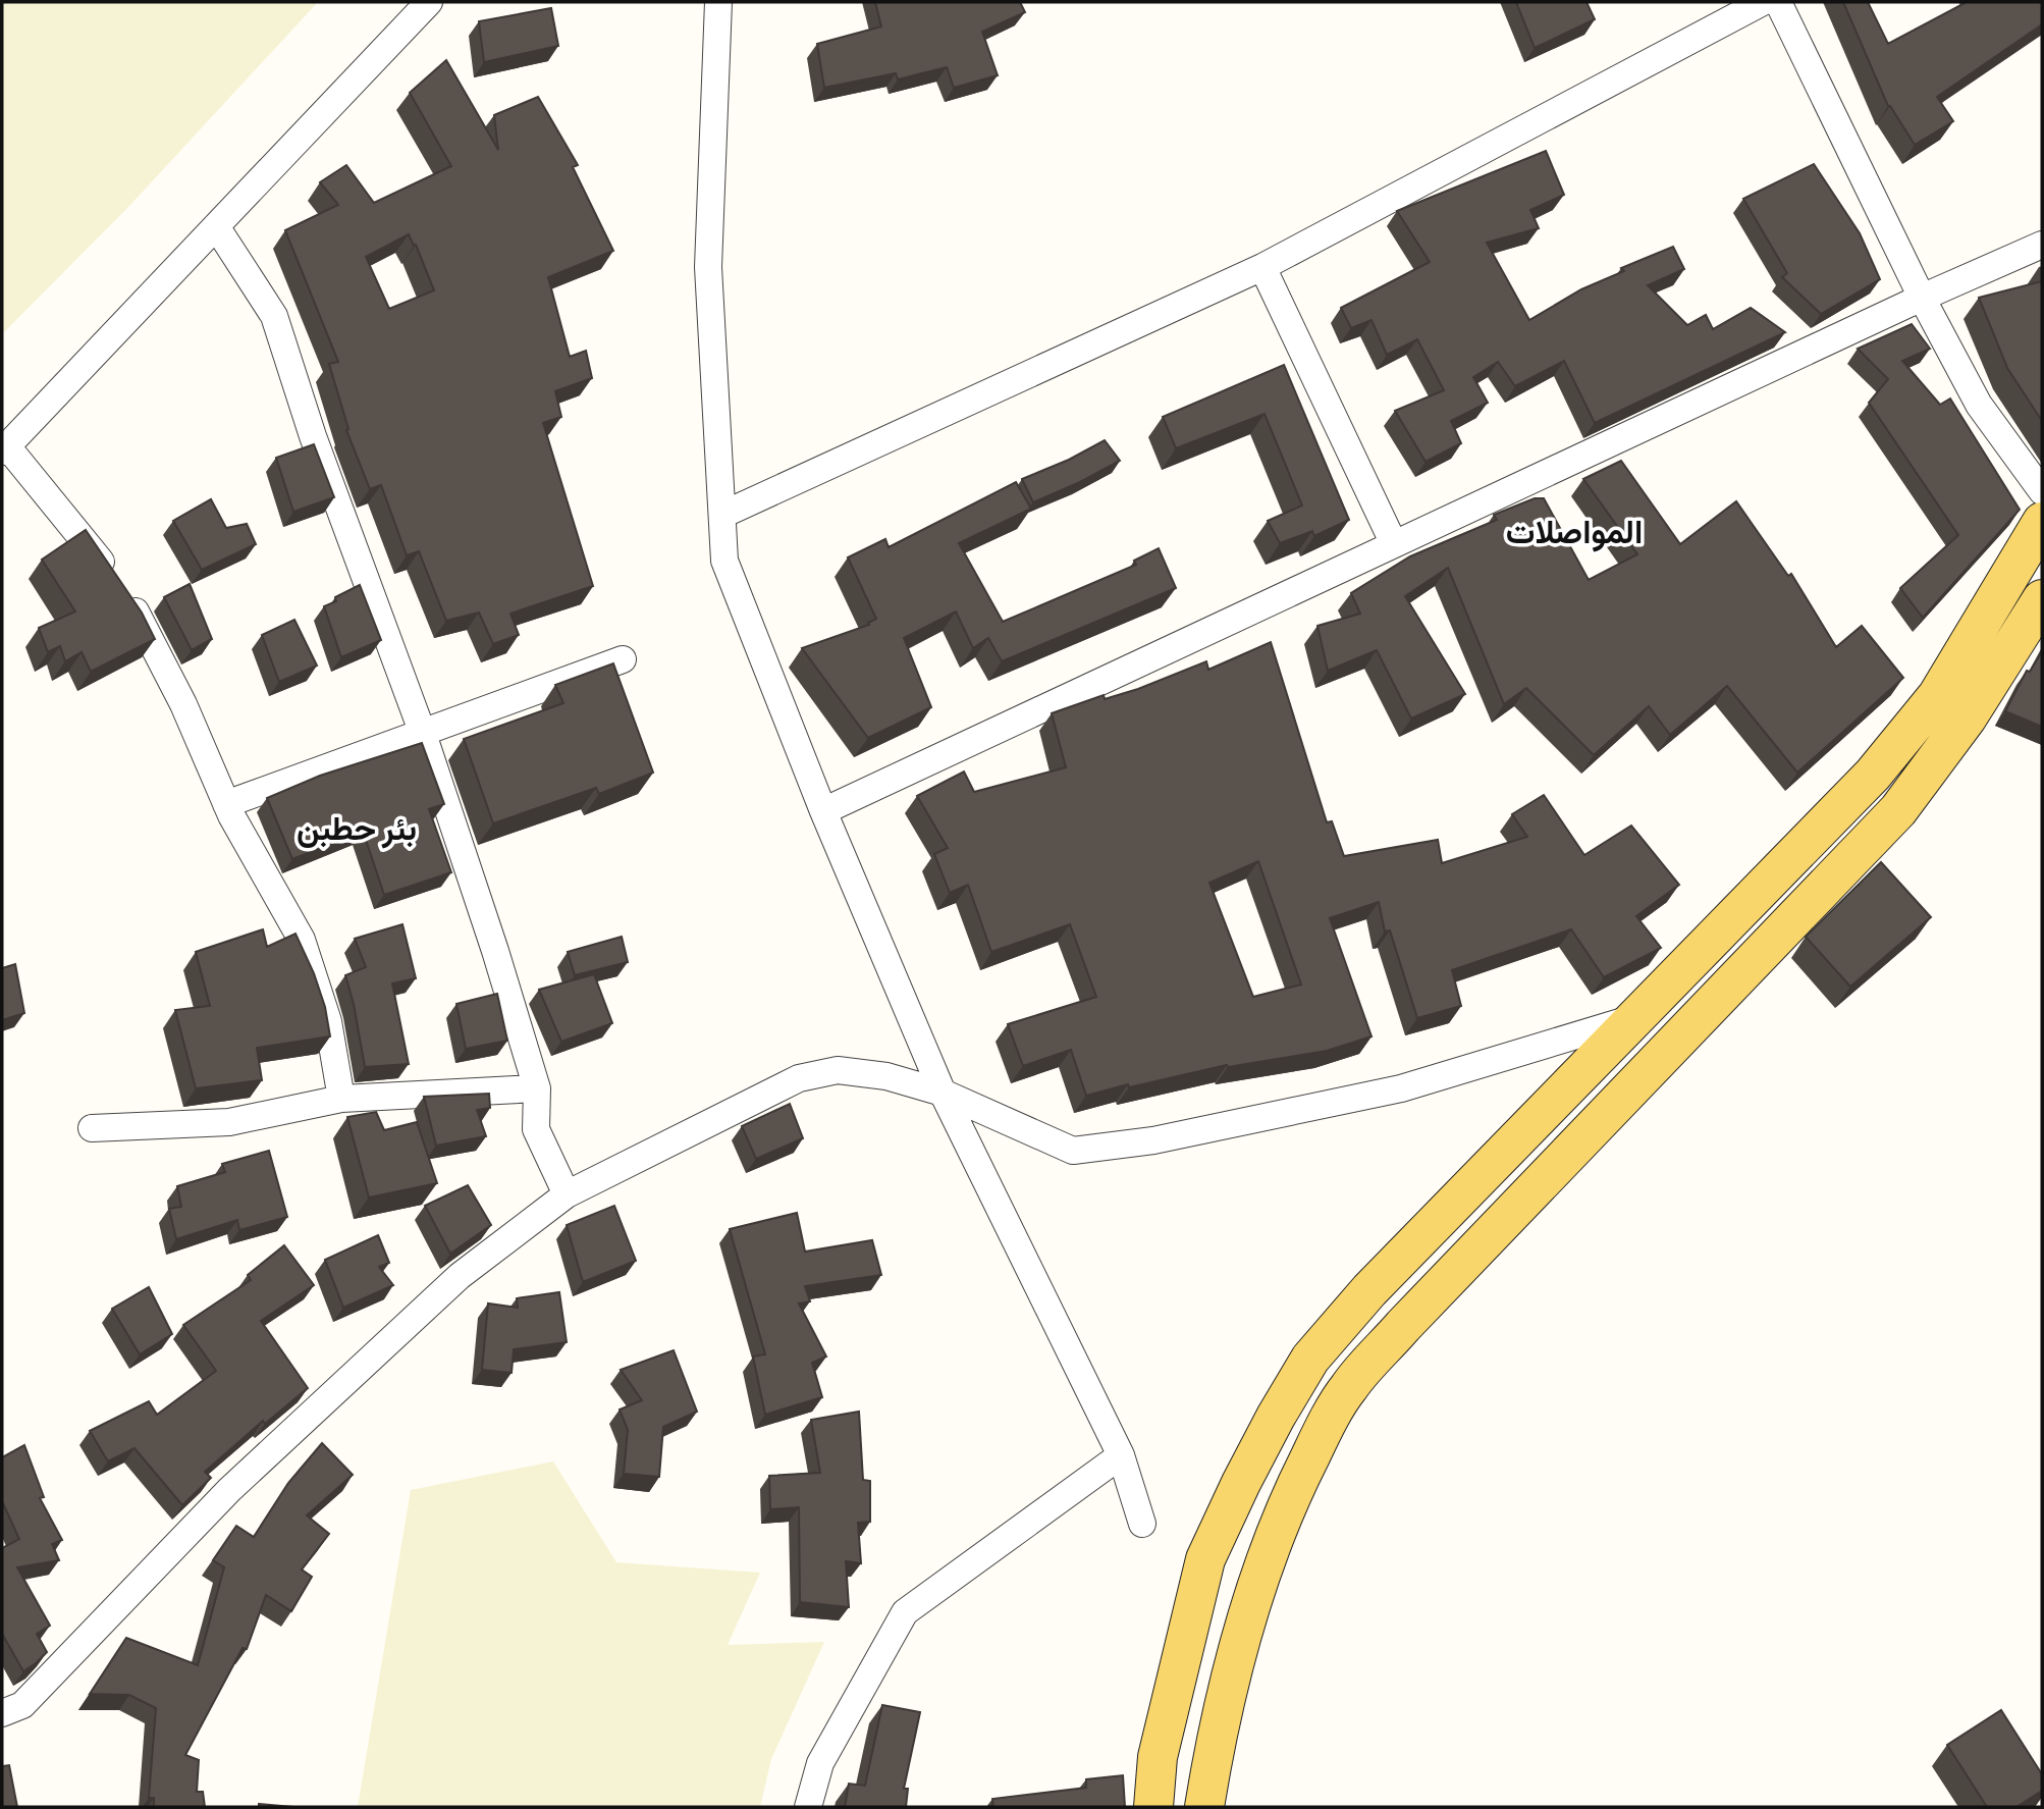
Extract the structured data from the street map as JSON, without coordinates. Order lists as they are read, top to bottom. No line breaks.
{"districts":["المواصلات","بئر حطبن"]}
